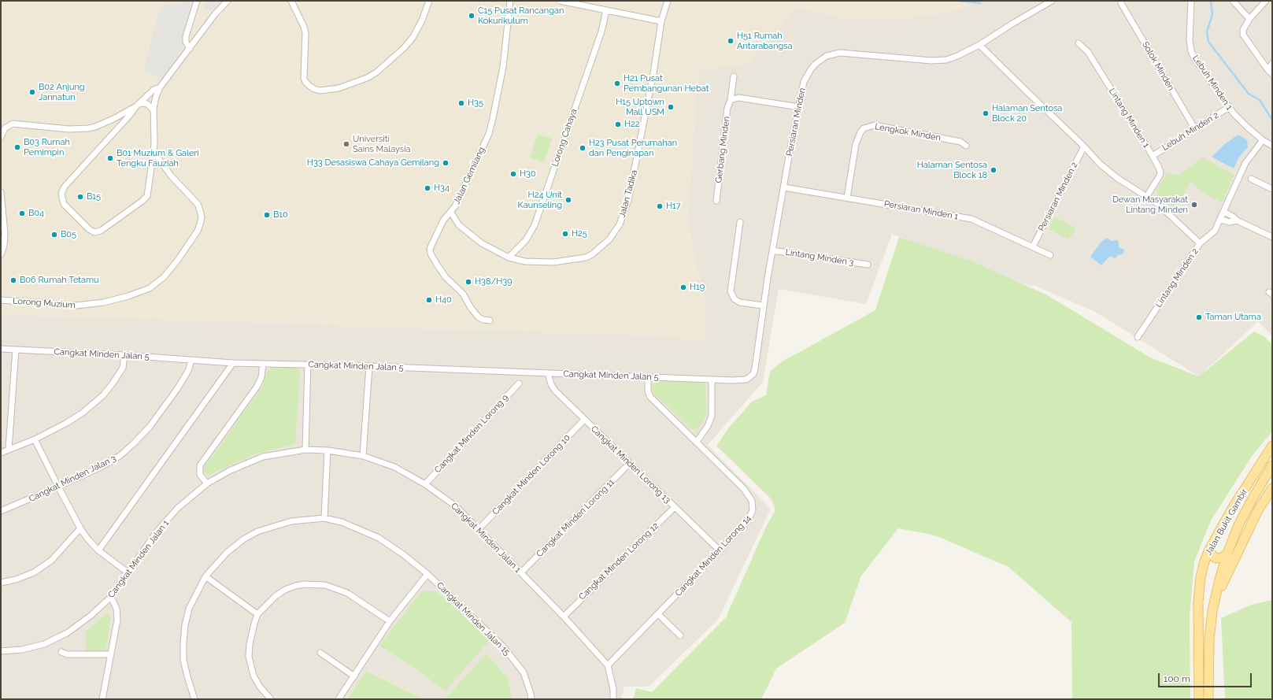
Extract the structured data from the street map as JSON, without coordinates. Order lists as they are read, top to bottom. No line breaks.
{"streets":{"main road":["Jalan Bukit Gambir"],"street":["Solok Minden","Lebuh Minden 1","Lintang Minden 1","Persiaran Minden","Lebuh Minden 2","Lengkok Minden","Lorong Cahaya","Gerbang Minden","Jalan Gemilang","Jalan Tadika","Persiaran Minden 2","Persiaran Minden 1","Lintang Minden 3","Lintang Minden 2","Lorong Muzium","Cangkat Minden Jalan 5","Cangkat Minden Lorong 9","Cangkat Minden Lorong 13","Cangkat Minden Lorong 10","Cangkat Minden Jalan 3","Cangkat Minden Lorong 11","Cangkat Minden Jalan 1","Cangkat Minden Lorong 14","Cangkat Minden Lorong 12","Cangkat Minden Jalan 15"]},"crossings":[["Solok Minden","Lebuh Minden 2"],["Lebuh Minden 1","Lebuh Minden 2"],["Lebuh Minden 1","Lintang Minden 2"],["Lintang Minden 1","Lebuh Minden 2"],["Persiaran Minden","Persiaran Minden 1"],["Persiaran Minden","Lintang Minden 3"],["Persiaran Minden","Cangkat Minden Jalan 5"],["Lengkok Minden","Persiaran Minden 1"],["Lorong Cahaya","Jalan Tadika"],["Jalan Gemilang","Jalan Tadika"],["Persiaran Minden 2","Persiaran Minden 1"],["Cangkat Minden Jalan 5","Cangkat Minden Lorong 13"],["Cangkat Minden Jalan 5","Cangkat Minden Jalan 3"],["Cangkat Minden Jalan 5","Cangkat Minden Lorong 14"],["Cangkat Minden Lorong 9","Cangkat Minden Jalan 1"],["Cangkat Minden Lorong 13","Cangkat Minden Lorong 10"],["Cangkat Minden Lorong 13","Cangkat Minden Lorong 11"],["Cangkat Minden Lorong 13","Cangkat Minden Lorong 14"],["Cangkat Minden Lorong 13","Cangkat Minden Lorong 12"],["Cangkat Minden Lorong 10","Cangkat Minden Jalan 1"],["Cangkat Minden Lorong 11","Cangkat Minden Jalan 1"],["Cangkat Minden Jalan 1","Cangkat Minden Lorong 14"],["Cangkat Minden Jalan 1","Cangkat Minden Lorong 12"]],"places":["C15 Pusat Rancangan Kokurikulum","H51 Rumah Antarabangsa","H21 Pusat Pembangunan Hebat","B02 Anjung Jannatun","H35","H15 Uptown Mall USM","Halaman Sentosa Block 20","H22","Universiti Sains Malaysia","B03 Rumah Pemimpin","H23 Pusat Perumahan dan Penginapan","B01 Muzium & Galeri Tengku Fauziah","H33 Desasiswa Cahaya Gemilang","Halaman Sentosa Block 18","H30","H34","B15","H24 Unit Kaunseling","Dewan Masyarakat Lintang Minden","H17","B04","B10","H25","B05","B06 Rumah Tetamu","H38/H39","H19","H40","Taman Utama"],"scale_bar":"100 m"}
